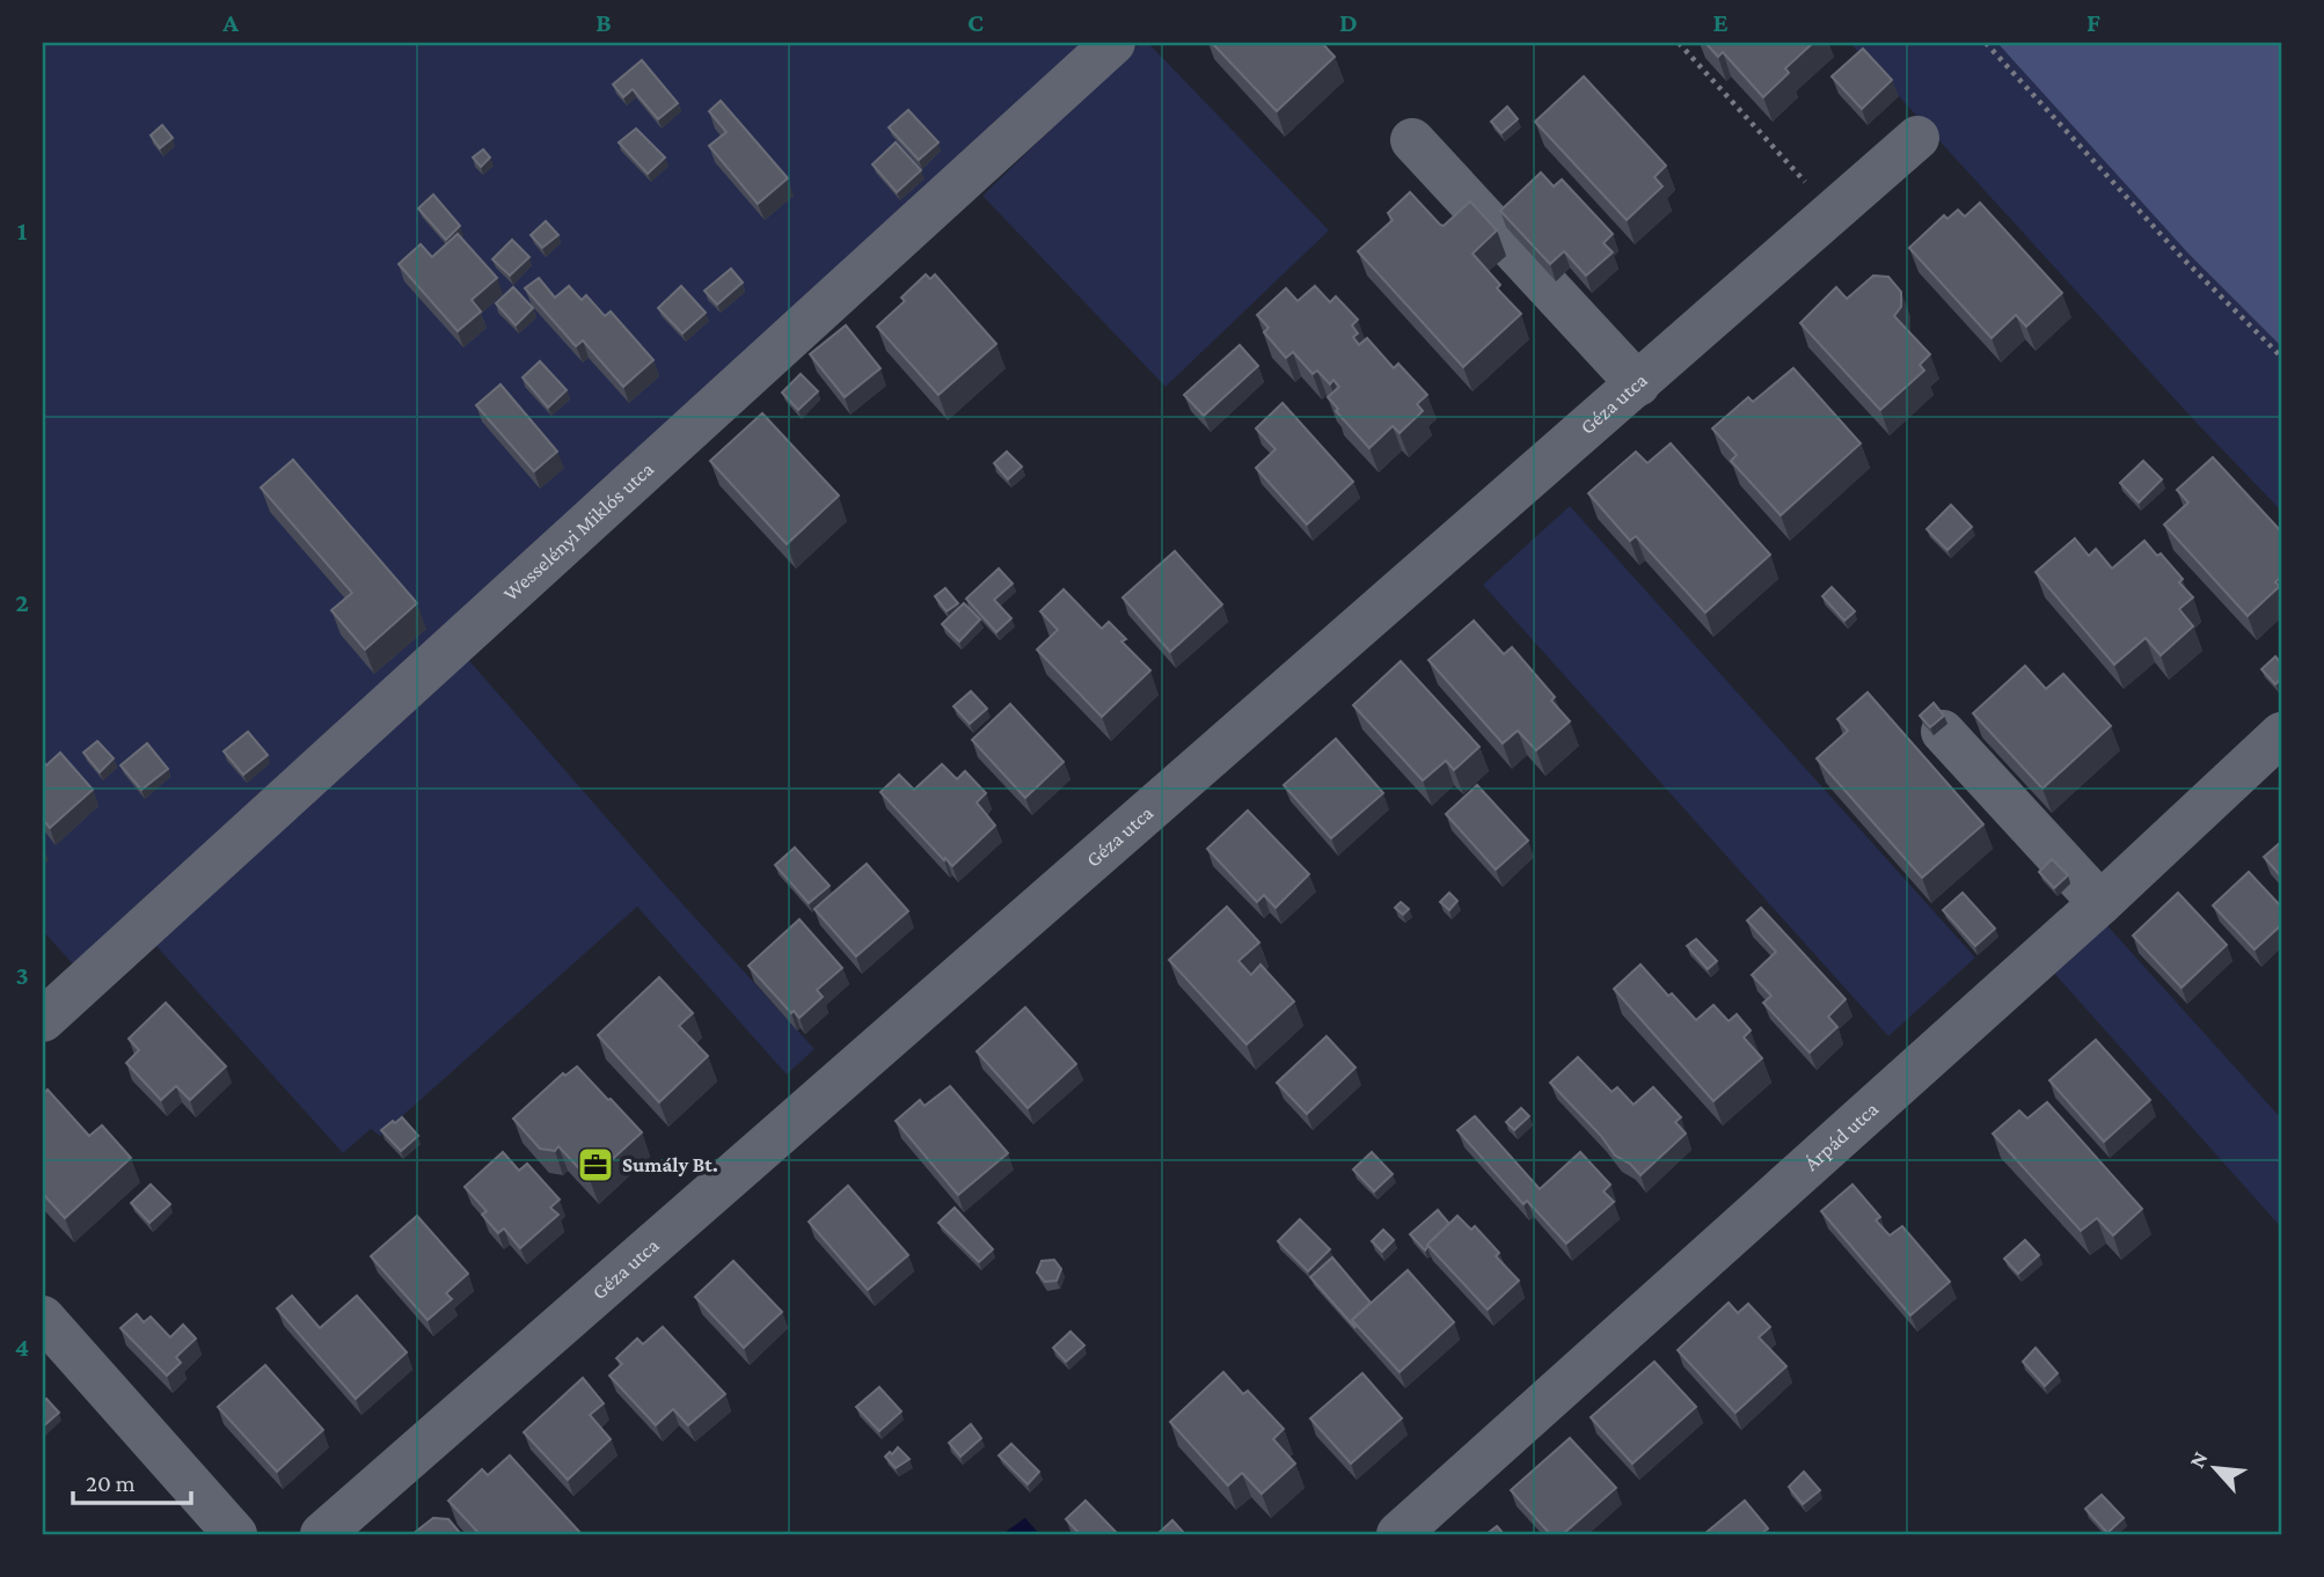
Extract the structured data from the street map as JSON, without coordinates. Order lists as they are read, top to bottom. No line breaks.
{"streets":{"street":["Géza utca","Wesselényi Miklós utca","Árpád utca"]},"places":{"office":["Sumály Bt."]},"scale_bar":"20 m","north":"top left","grid":{"columns":["A","B","C","D","E","F"],"rows":["1","2","3","4"]}}
